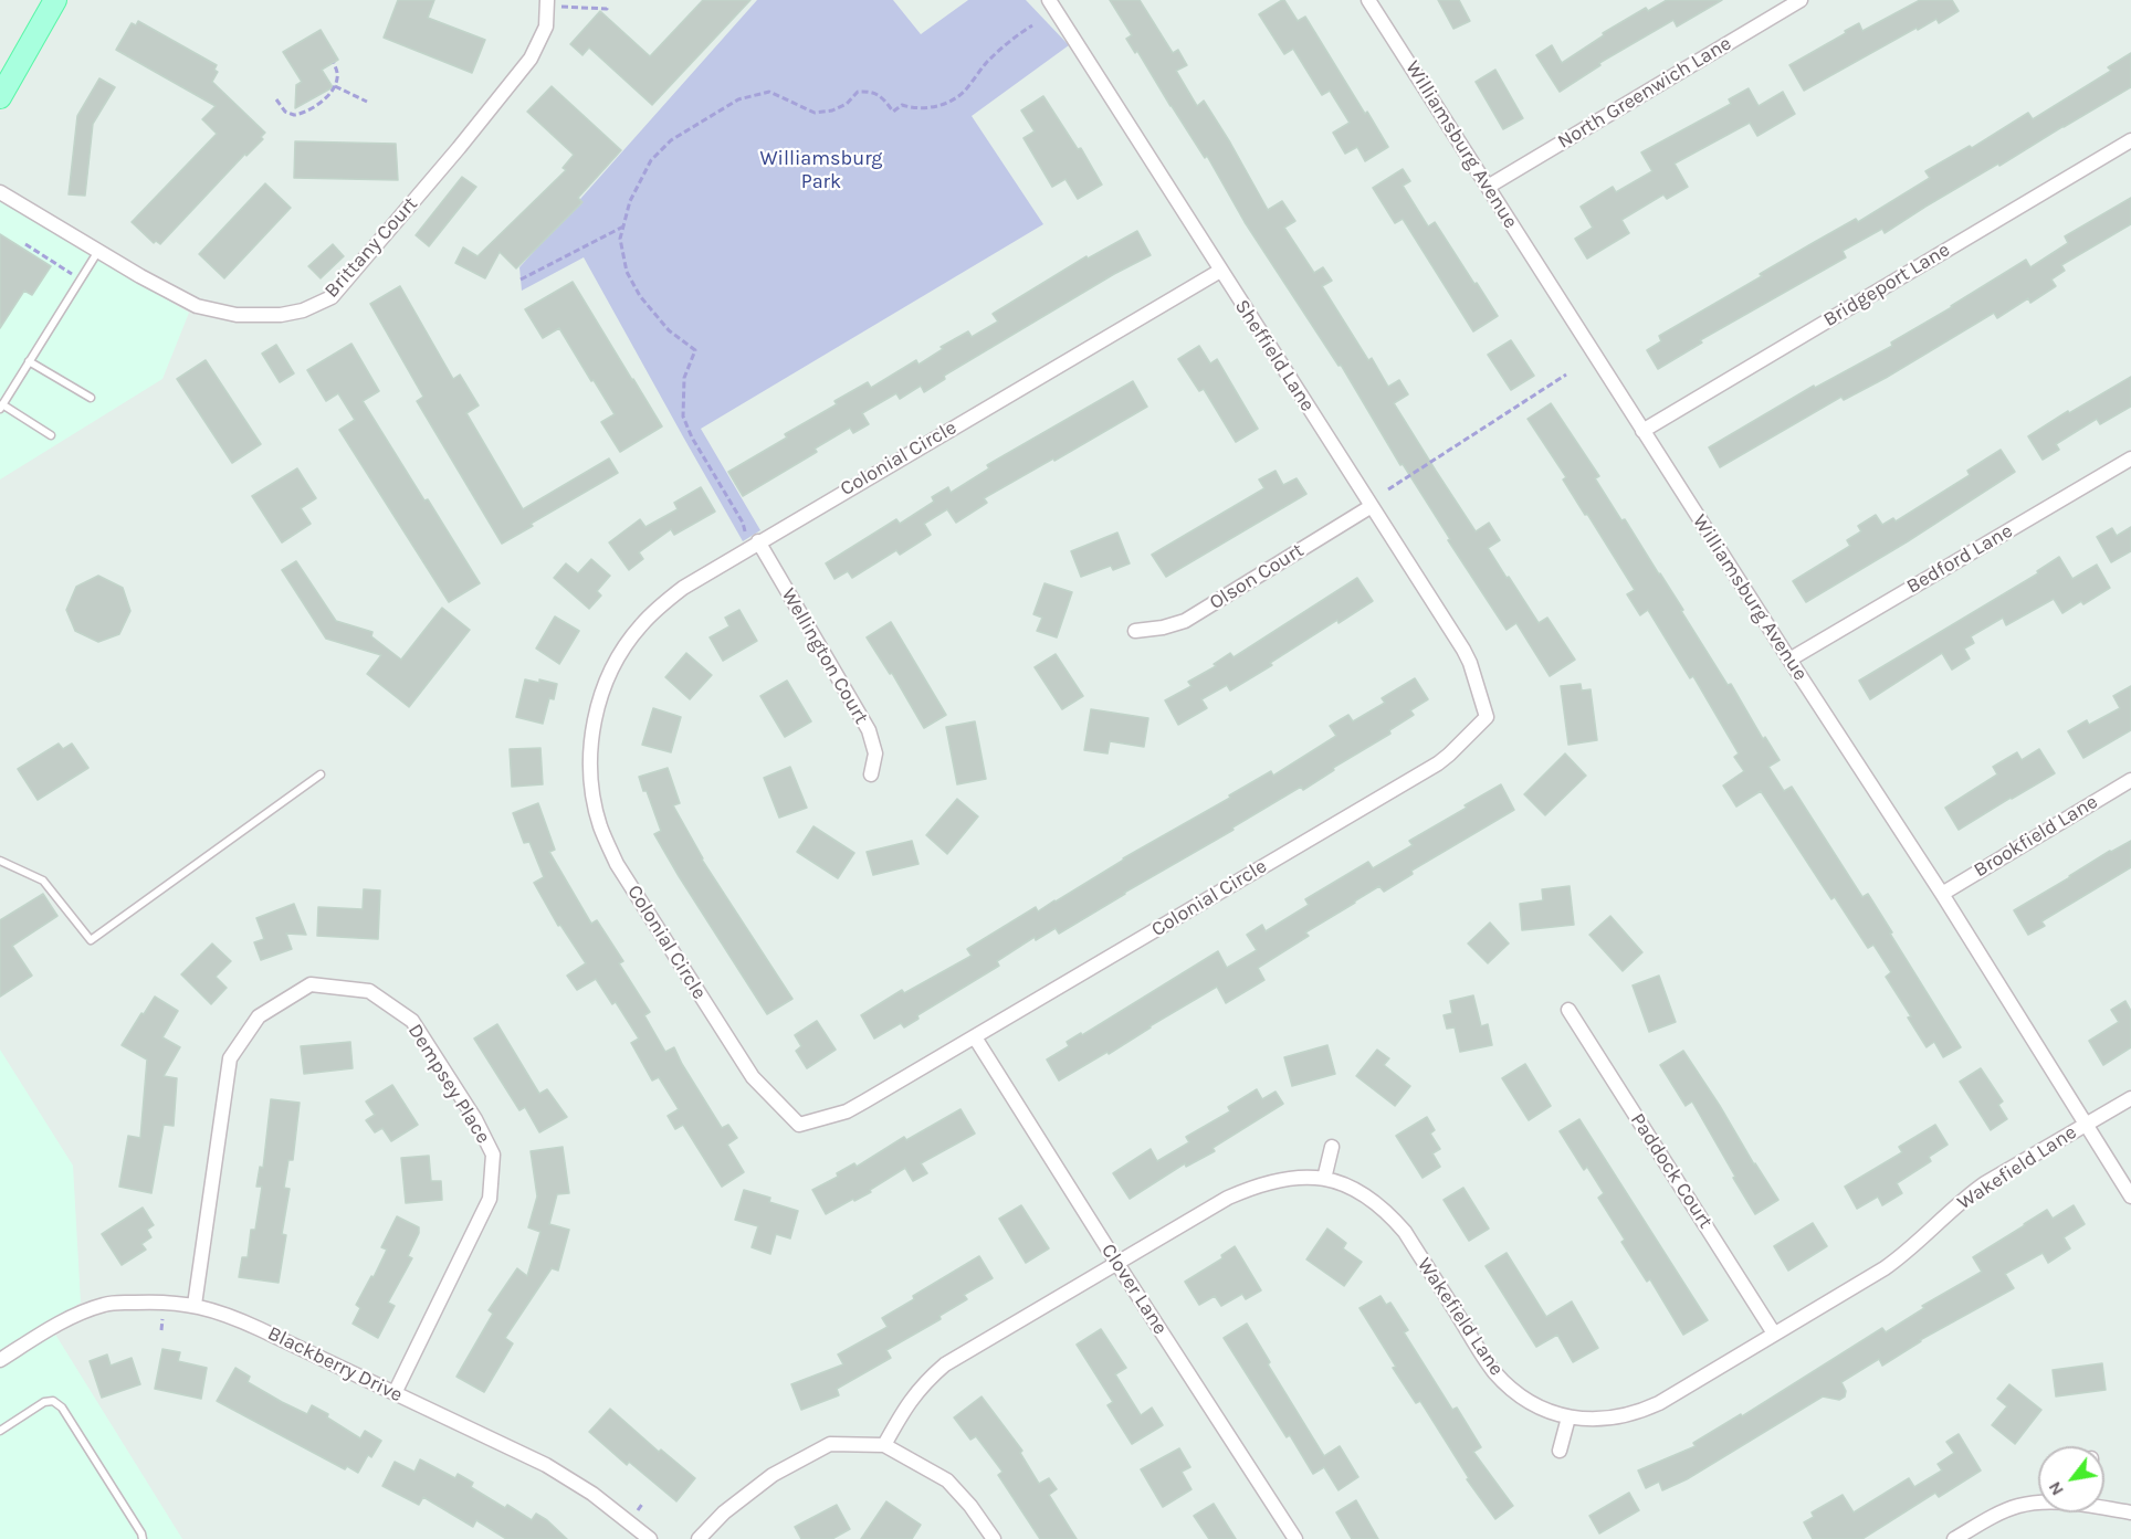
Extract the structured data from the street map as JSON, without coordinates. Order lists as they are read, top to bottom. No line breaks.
{"streets":{"street":["North Greenwich Lane","Williamsburg Avenue","Brittany Court","Bridgeport Lane","Sheffield Lane","Colonial Circle","Bedford Lane","Olson Court","Wellington Court","Brookfield Lane","Dempsey Place","Wakefield Lane","Paddock Court","Clover Lane","Blackberry Drive"]},"crossings":[["North Greenwich Lane","Williamsburg Avenue"],["Williamsburg Avenue","Bridgeport Lane"],["Williamsburg Avenue","Bedford Lane"],["Williamsburg Avenue","Brookfield Lane"],["Williamsburg Avenue","Wakefield Lane"],["Sheffield Lane","Colonial Circle"],["Sheffield Lane","Olson Court"],["Colonial Circle","Wellington Court"],["Colonial Circle","Clover Lane"],["Dempsey Place","Blackberry Drive"],["Wakefield Lane","Paddock Court"],["Wakefield Lane","Clover Lane"]],"parks":["Williamsburg Park"],"north":"bottom left"}
